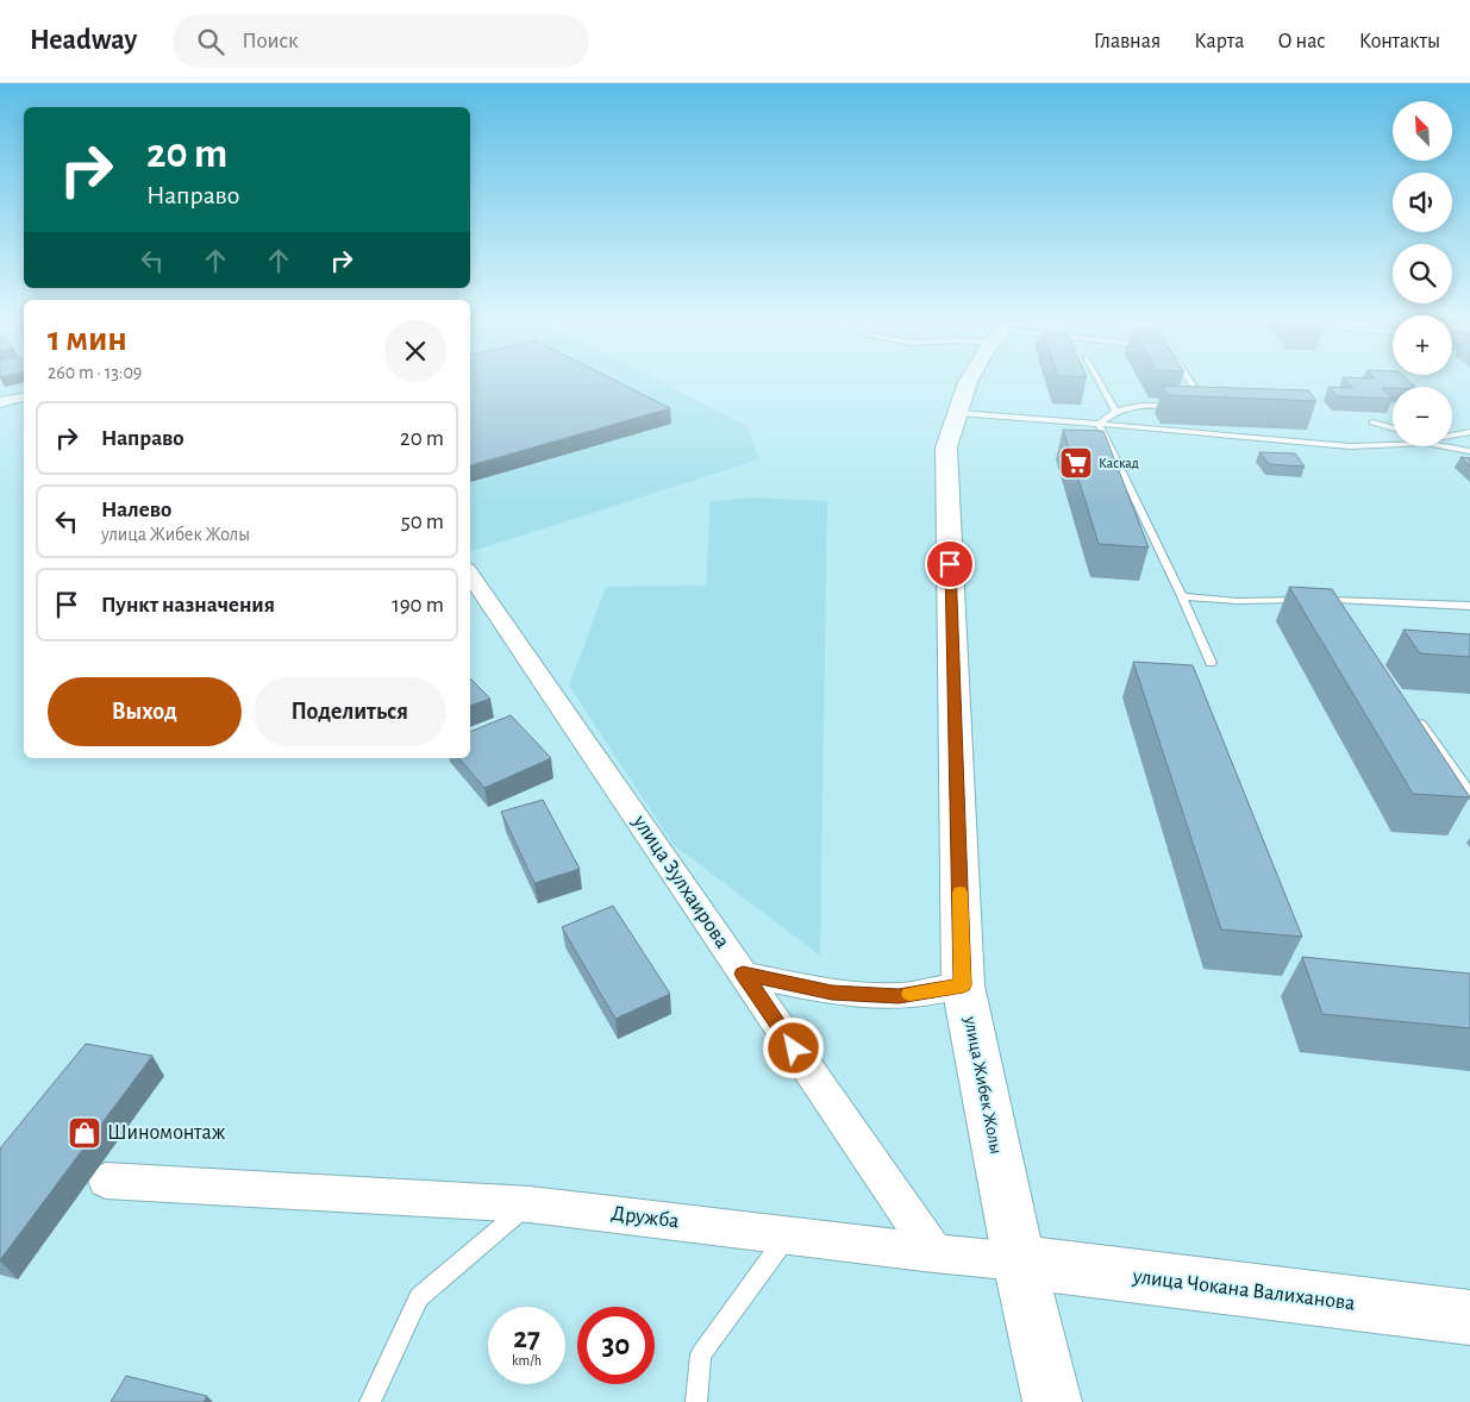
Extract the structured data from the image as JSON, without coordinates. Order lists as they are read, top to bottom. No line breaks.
{"streets":{"street":["улица Зулхаирова","улица Жибек Жолы","Дружба","улица Чокана Валиханова"]},"crossings":[["улица Зулхаирова","Дружба"],["улица Жибек Жолы","Дружба"],["улица Жибек Жолы","улица Чокана Валиханова"],["Дружба","улица Чокана Валиханова"]],"places":{"supermarket":["Каскад"],"shop":["Шиномонтаж"]},"north":"top left","page":{"header":"Headway","search":"Поиск","nav":["Главная","Карта","О нас","Контакты"],"map_buttons":["+","−"],"turn":["20 m","Направо"],"heading":["1 мин","260 m · 13:09"],"list":[{"name":"Направо","value":"20 m"},{"name":"Налево","note":"улица Жибек Жолы","value":"50 m"},{"name":"Пункт назначения","value":"190 m"}],"buttons":["Выход","Поделиться"],"speed":"27 km/h","limit":"30"}}
